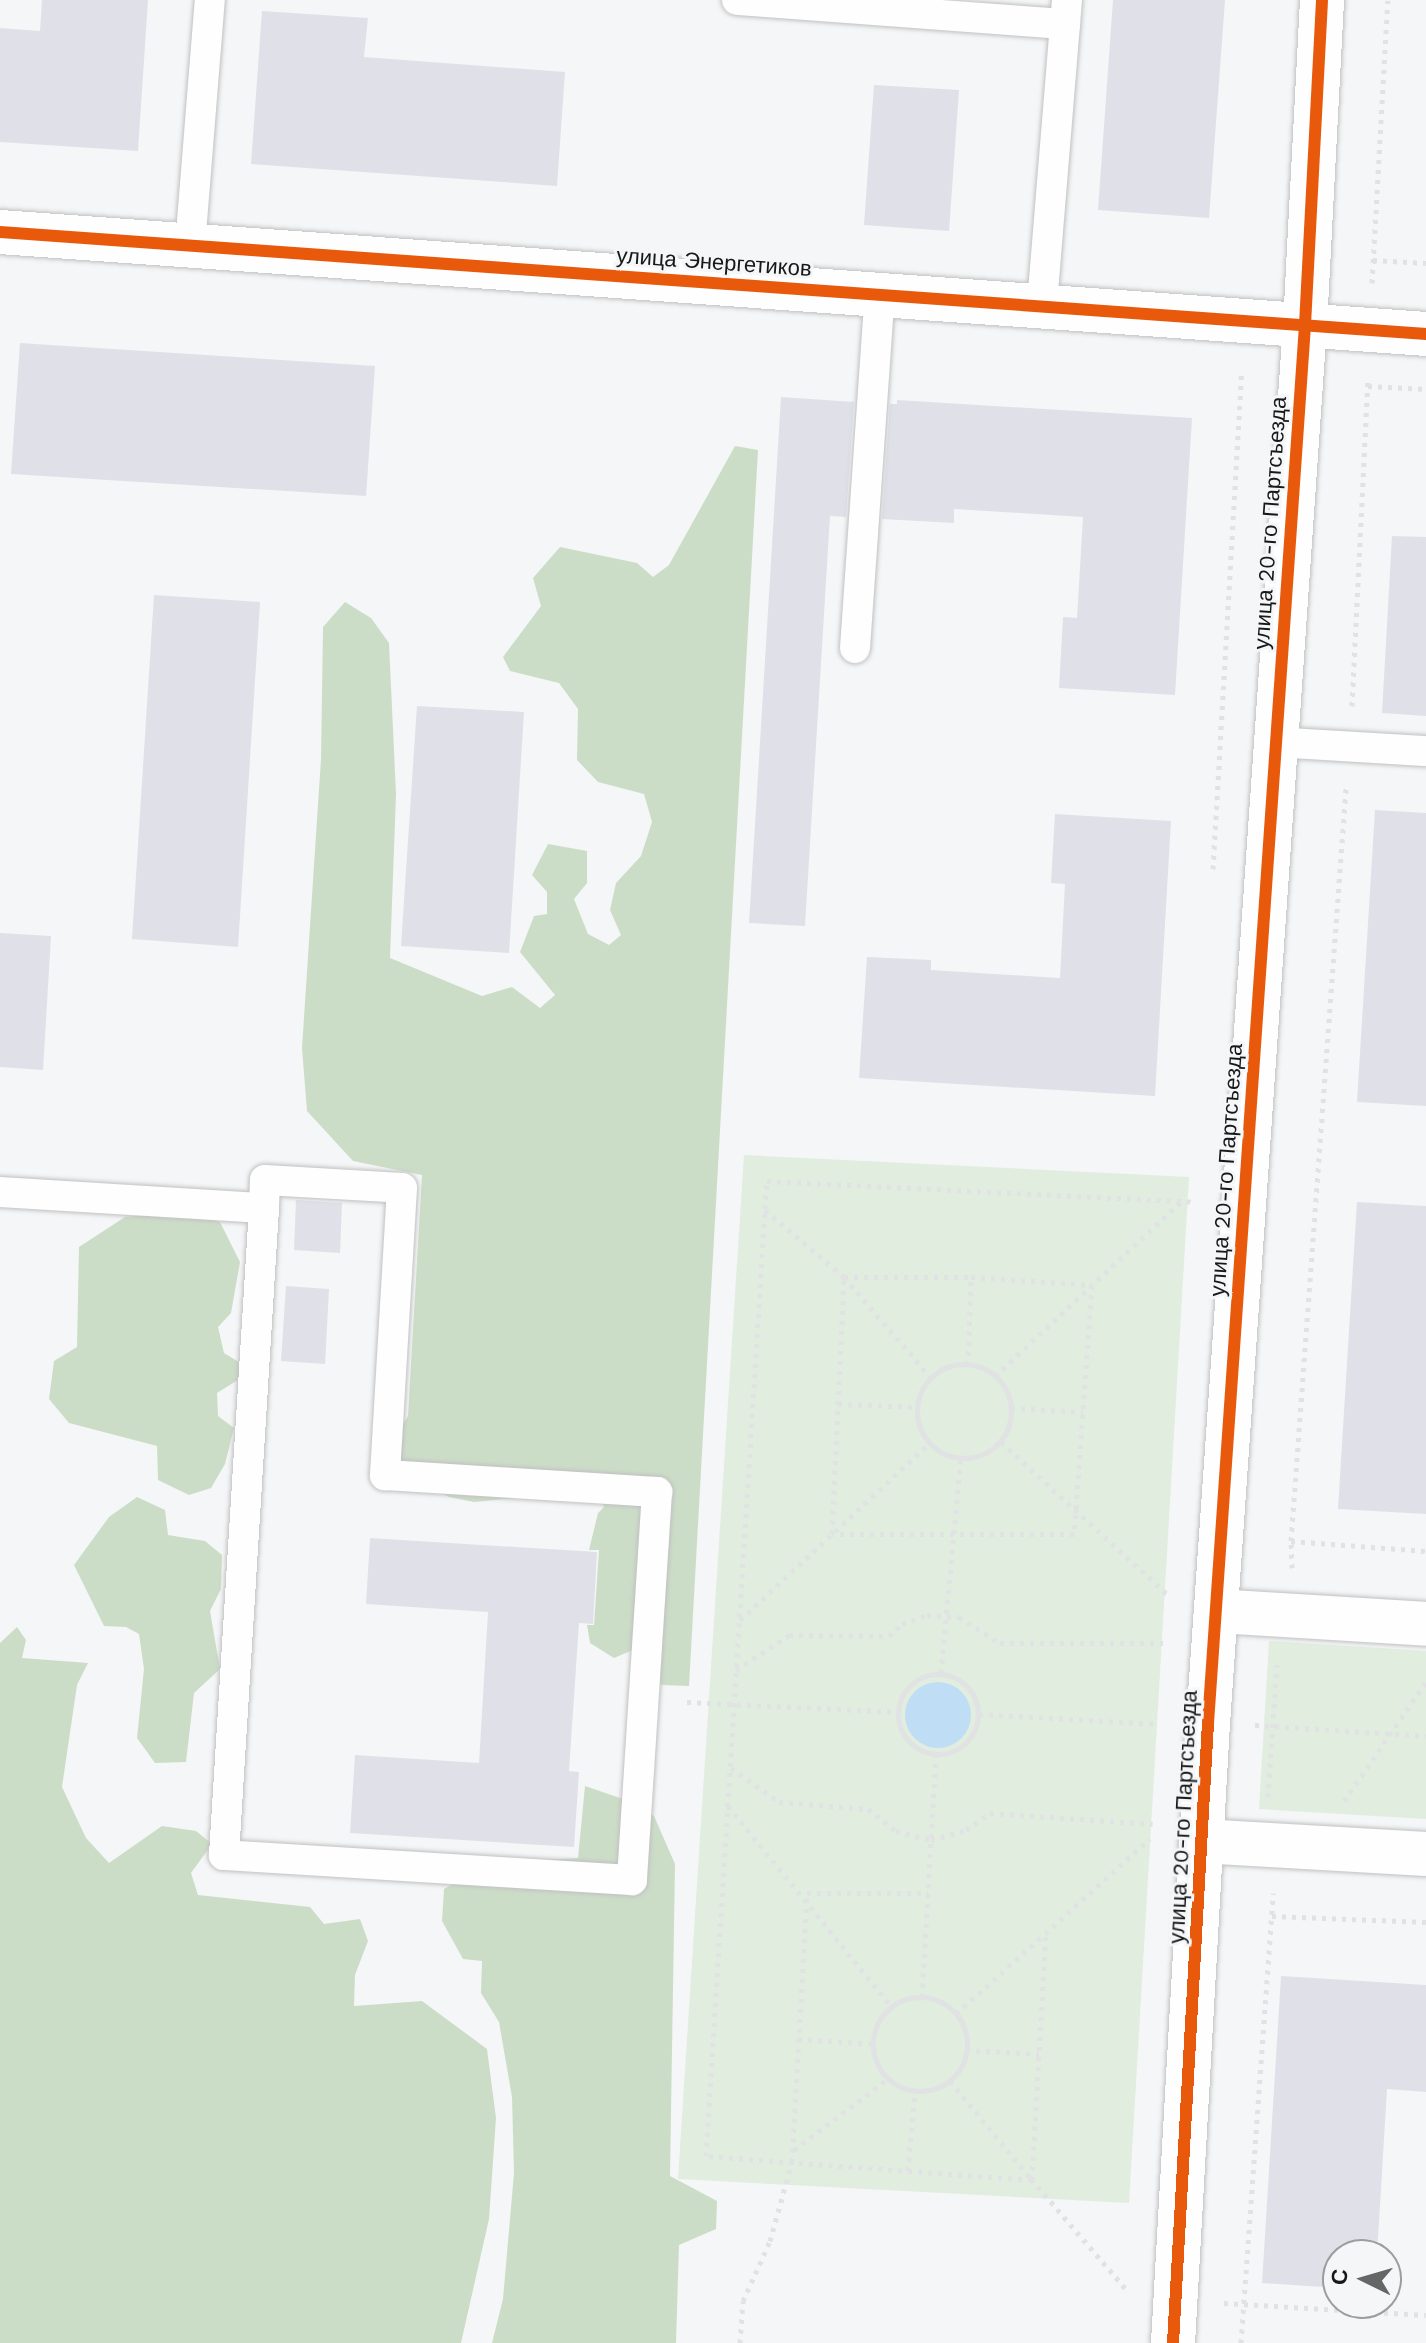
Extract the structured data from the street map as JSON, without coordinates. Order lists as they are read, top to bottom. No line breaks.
{"streets":{"street":["улица Энергетиков","улица 20-го Партсъезда"]},"crossings":[["улица Энергетиков","улица 20-го Партсъезда"]],"north":"left"}
